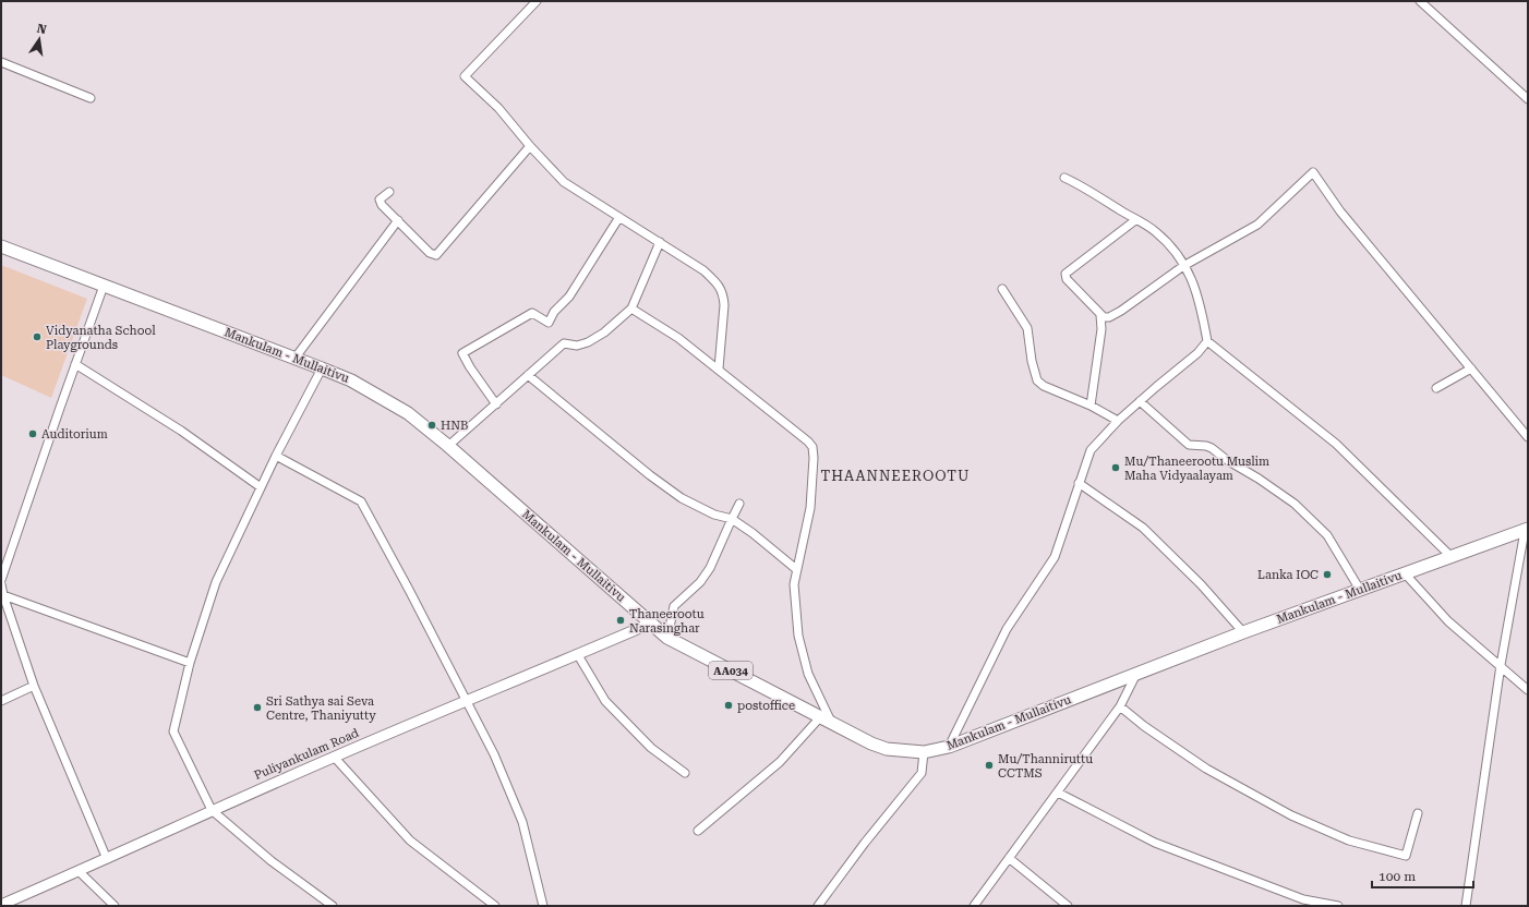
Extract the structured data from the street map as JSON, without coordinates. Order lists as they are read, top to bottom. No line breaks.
{"streets":{"highway":["Mankulam - Mullaitivu","AA034"],"main road":["Puliyankulam Road"]},"crossings":[["Mankulam - Mullaitivu","Puliyankulam Road"]],"districts":["THAANNEEROOTU"],"places":["Vidyanatha School Playgrounds","HNB","Auditorium","Mu/Thaneerootu Muslim Maha Vidyaalayam","Lanka IOC","Thaneerootu Narasinghar","postoffice","Sri Sathya sai Seva Centre, Thaniyutty","Mu/Thanniruttu CCTMS"],"scale_bar":"100 m","north":"top"}
